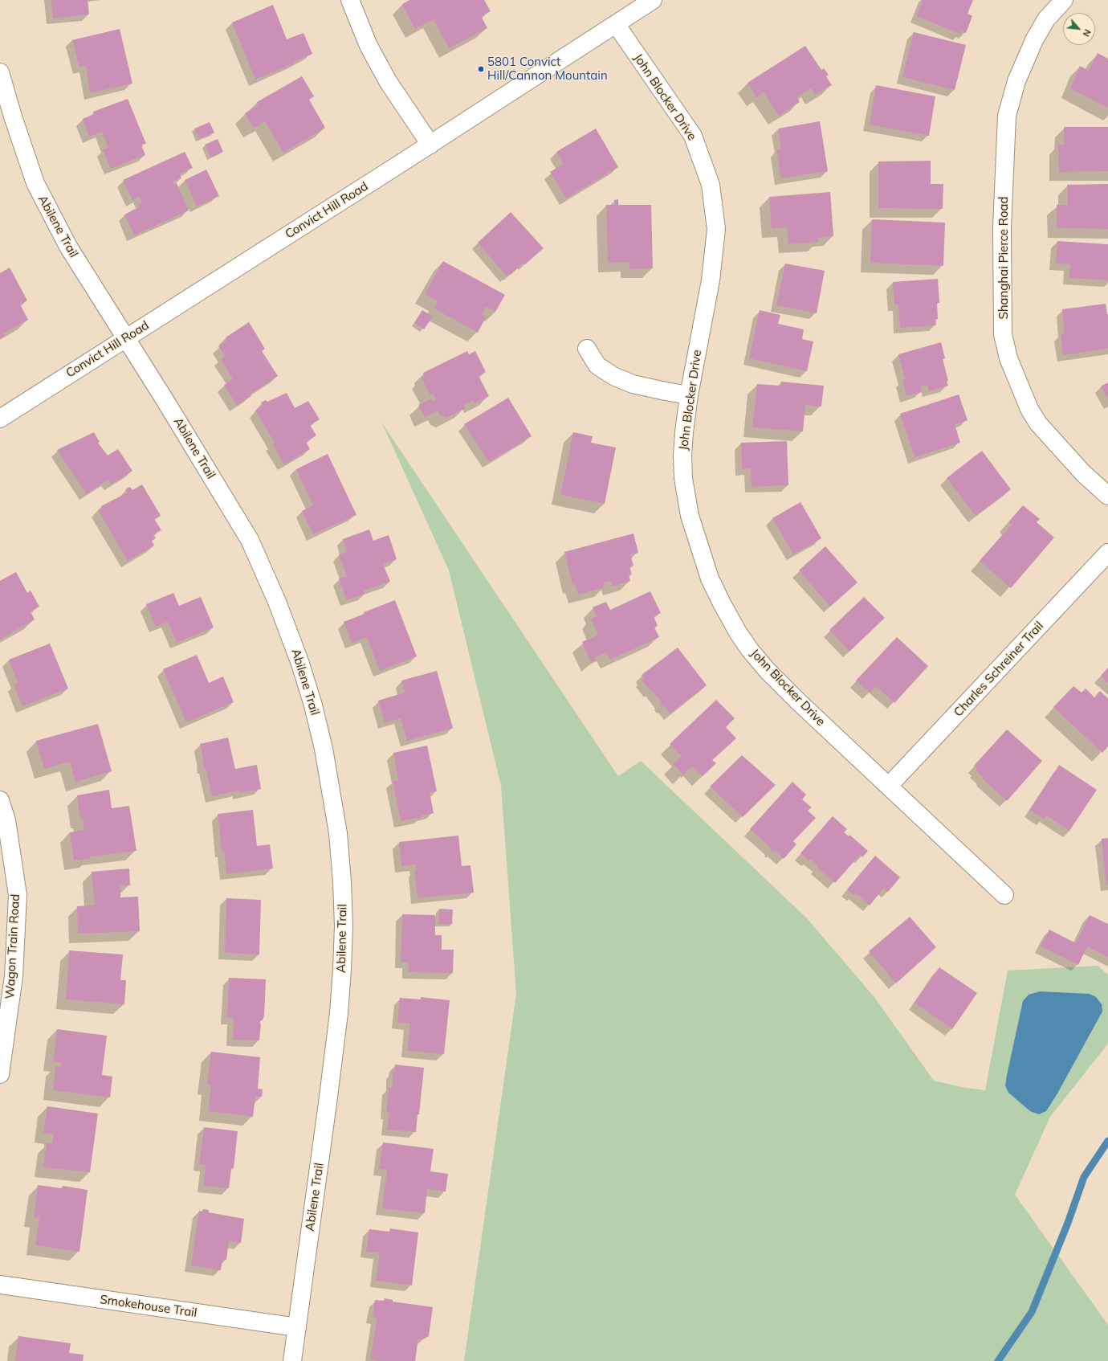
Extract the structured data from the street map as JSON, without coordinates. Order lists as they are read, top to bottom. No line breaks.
{"streets":{"street":["John Blocker Drive","Convict Hill Road","Abilene Trail","Shanghai Pierce Road","Charles Schreiner Trail","Wagon Train Road","Smokehouse Trail"]},"crossings":[["John Blocker Drive","Convict Hill Road"],["John Blocker Drive","Charles Schreiner Trail"],["Convict Hill Road","Abilene Trail"],["Abilene Trail","Smokehouse Trail"]],"places":["5801 Convict Hill/Cannon Mountain"],"north":"bottom right"}
